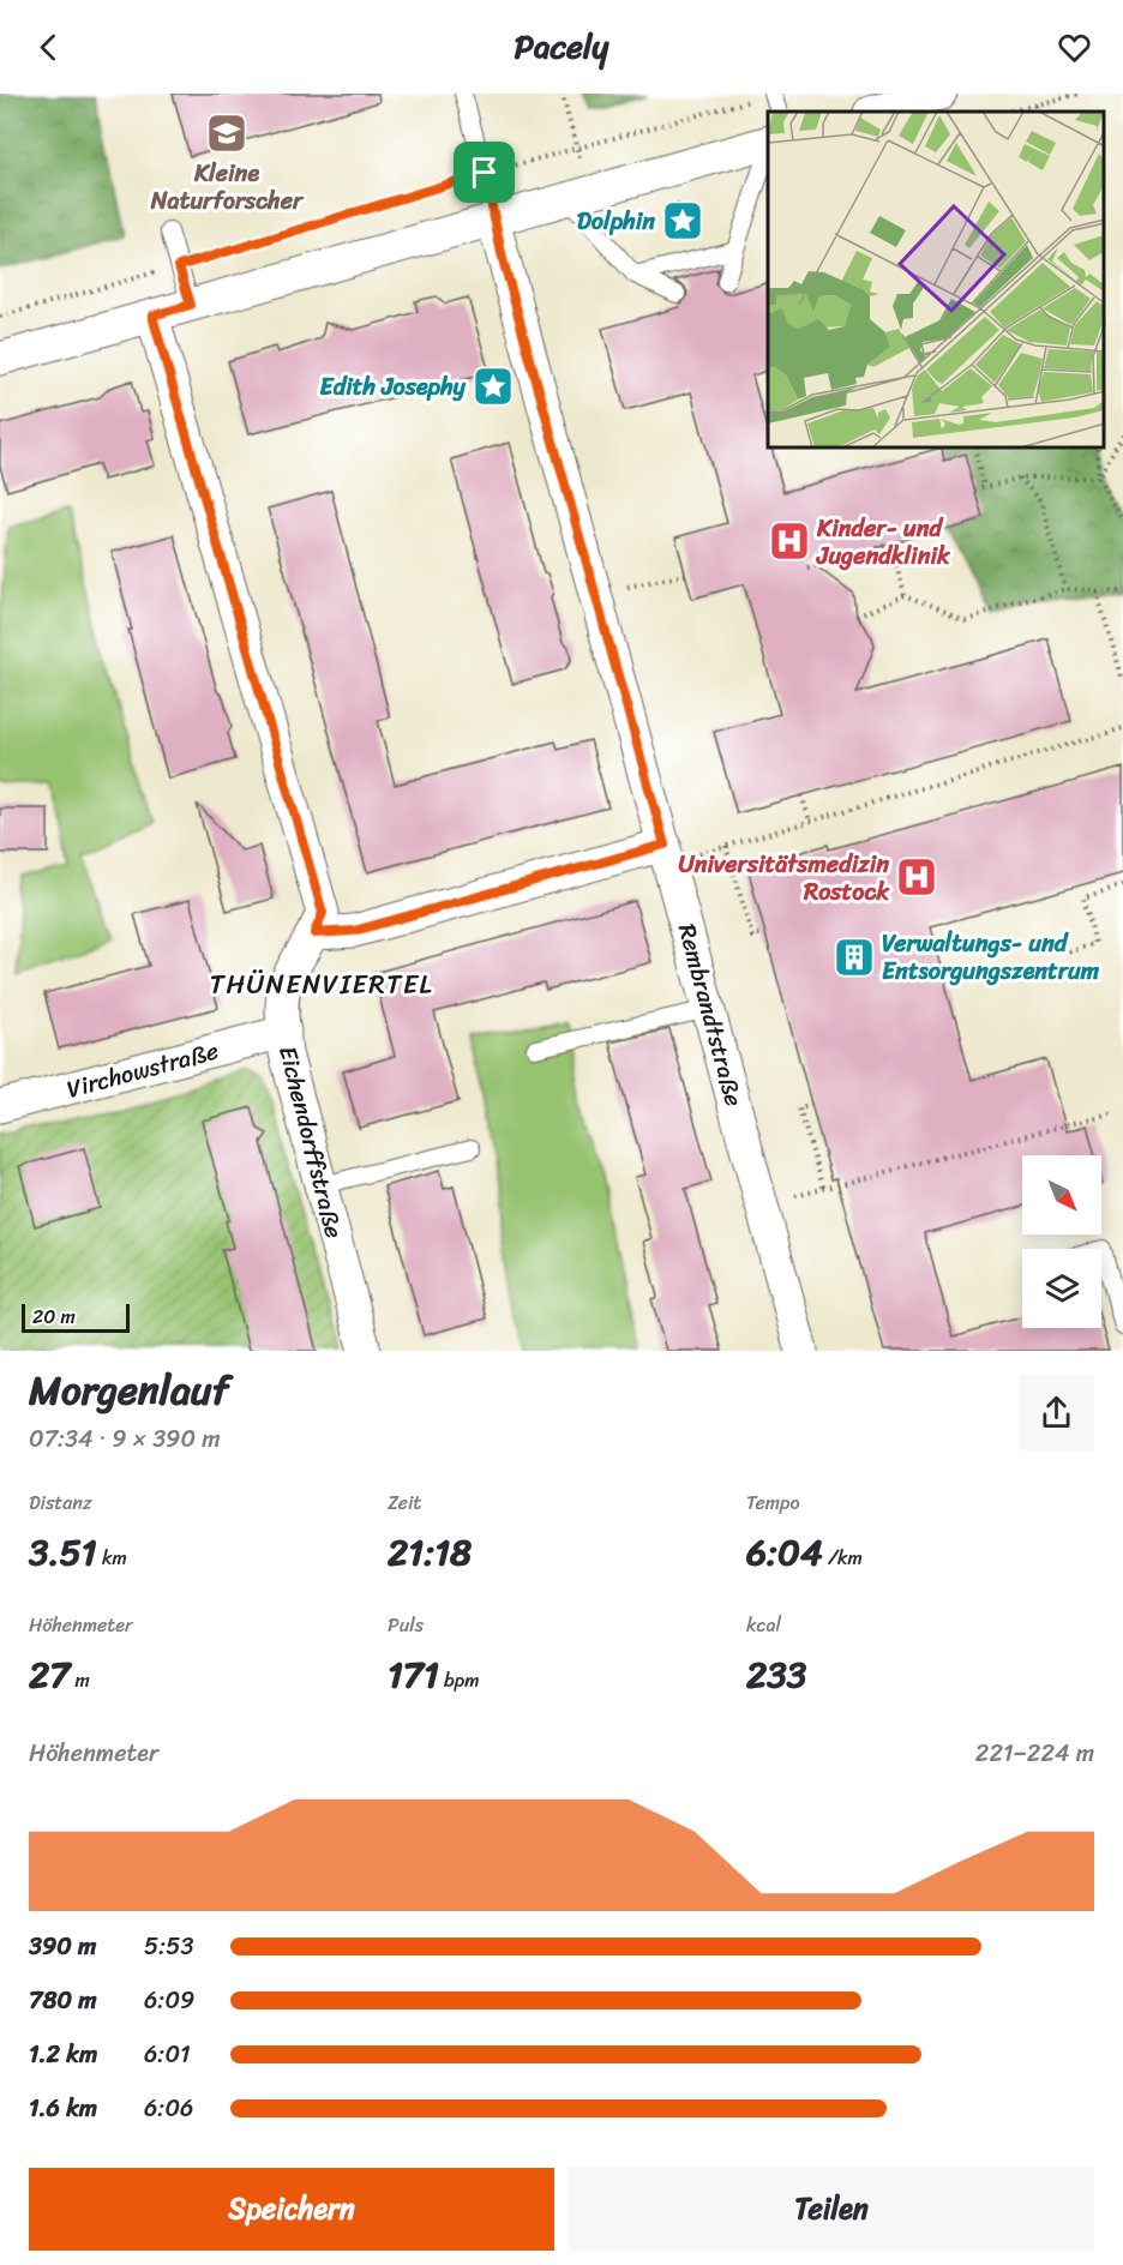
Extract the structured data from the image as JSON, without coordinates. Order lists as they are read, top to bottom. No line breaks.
{"streets":{"street":["Rembrandtstraße","Virchowstraße","Eichendorffstraße"]},"crossings":[["Virchowstraße","Eichendorffstraße"]],"districts":["THÜNENVIERTEL"],"places":{"school or university":["Kleine Naturforscher"],"place":["Dolphin","Edith Josephy"],"hospital":["Kinder- und Jugendklinik","Universitätsmedizin Rostock"],"building":["Verwaltungs- und Entsorgungszentrum"]},"scale_bar":"20 m","north":"bottom right","page":{"header":"Pacely","scale":"20 m","heading":["Morgenlauf","07:34 · 9 × 390 m"],"stats":[["Distanz","3.51 km"],["Zeit","21:18"],["Tempo","6:04 /km"],["Höhenmeter","27 m"],["Puls","171 bpm"],["kcal","233"]],"chart":["Höhenmeter","221–224 m"],"list":[{"name":"390 m","note":"5:53"},{"name":"780 m","note":"6:09"},{"name":"1.2 km","note":"6:01"},{"name":"1.6 km","note":"6:06"}],"buttons":["Speichern","Teilen"]}}
